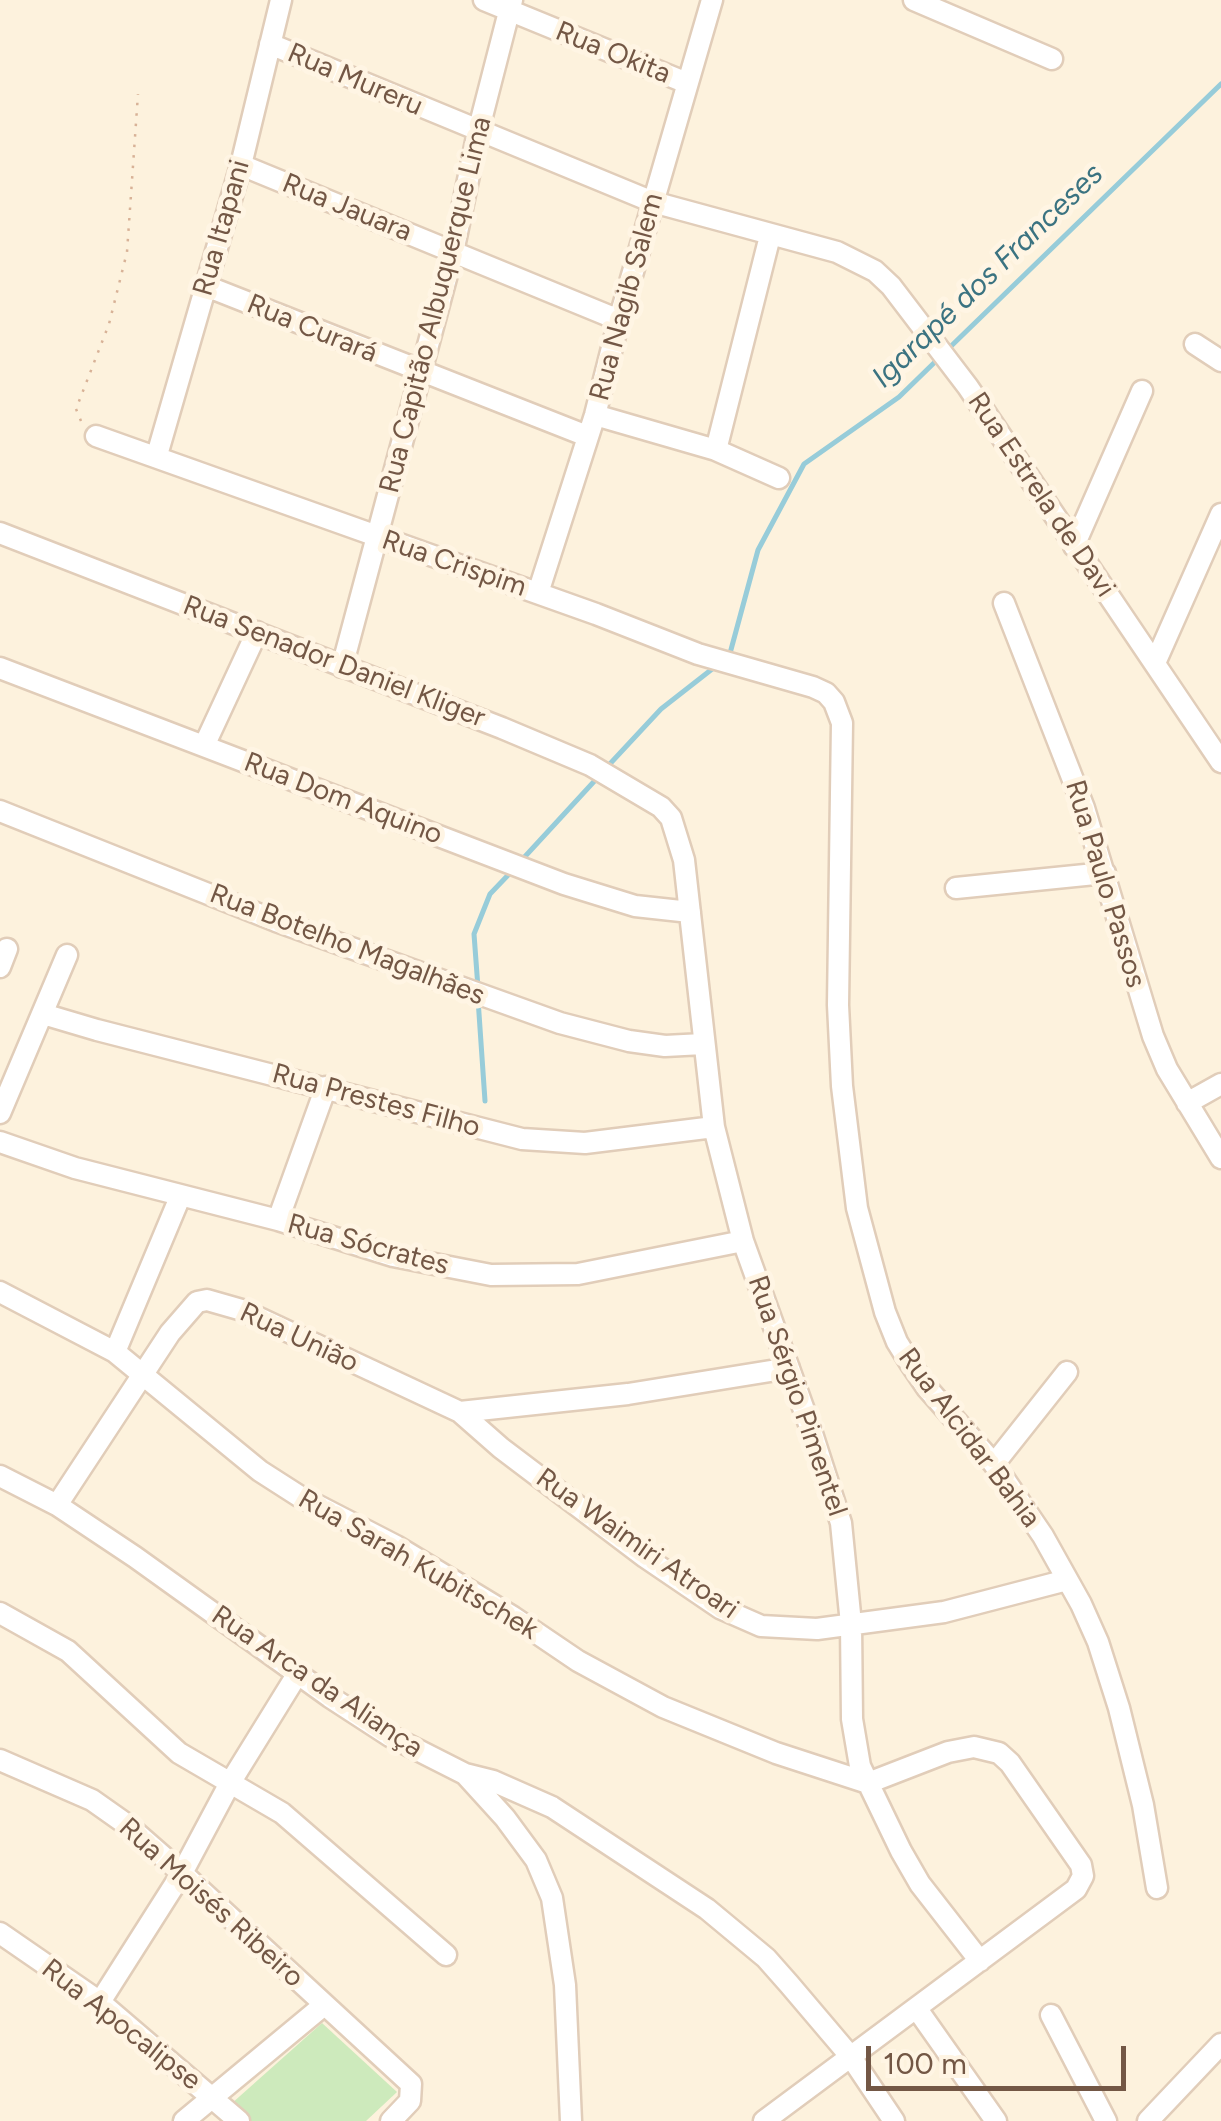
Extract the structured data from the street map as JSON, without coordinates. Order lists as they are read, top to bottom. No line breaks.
{"streets":{"street":["Rua Okita","Rua Mureru","Rua Jauara","Rua Itapani","Rua Nagib Salem","Rua Capitão Albuquerque Lima","Rua Curará","Rua Estrela de Davi","Rua Crispim","Rua Senador Daniel Kliger","Rua Dom Aquino","Rua Paulo Passos","Rua Botelho Magalhães","Rua Prestes Filho","Rua Sócrates","Rua União","Rua Sérgio Pimentel","Rua Alcidar Bahia","Rua Waimiri Atroari","Rua Sarah Kubitschek","Rua Arca da Aliança","Rua Moisés Ribeiro","Rua Apocalipse"]},"crossings":[["Rua Okita","Rua Nagib Salem"],["Rua Okita","Rua Capitão Albuquerque Lima"],["Rua Mureru","Rua Itapani"],["Rua Mureru","Rua Nagib Salem"],["Rua Mureru","Rua Capitão Albuquerque Lima"],["Rua Mureru","Rua Estrela de Davi"],["Rua Jauara","Rua Itapani"],["Rua Jauara","Rua Nagib Salem"],["Rua Jauara","Rua Capitão Albuquerque Lima"],["Rua Itapani","Rua Curará"],["Rua Itapani","Rua Crispim"],["Rua Nagib Salem","Rua Curará"],["Rua Nagib Salem","Rua Crispim"],["Rua Capitão Albuquerque Lima","Rua Curará"],["Rua Capitão Albuquerque Lima","Rua Crispim"],["Rua Capitão Albuquerque Lima","Rua Senador Daniel Kliger"],["Rua Crispim","Rua Alcidar Bahia"],["Rua Senador Daniel Kliger","Rua Sérgio Pimentel"],["Rua Dom Aquino","Rua Sérgio Pimentel"],["Rua Botelho Magalhães","Rua Sérgio Pimentel"],["Rua Prestes Filho","Rua Sérgio Pimentel"],["Rua Sócrates","Rua Sérgio Pimentel"],["Rua União","Rua Waimiri Atroari"],["Rua União","Rua Sarah Kubitschek"],["Rua União","Rua Arca da Aliança"],["Rua Sérgio Pimentel","Rua Waimiri Atroari"],["Rua Sérgio Pimentel","Rua Sarah Kubitschek"],["Rua Alcidar Bahia","Rua Waimiri Atroari"]],"water":["Igarapé dos Franceses"],"scale_bar":"100 m"}
